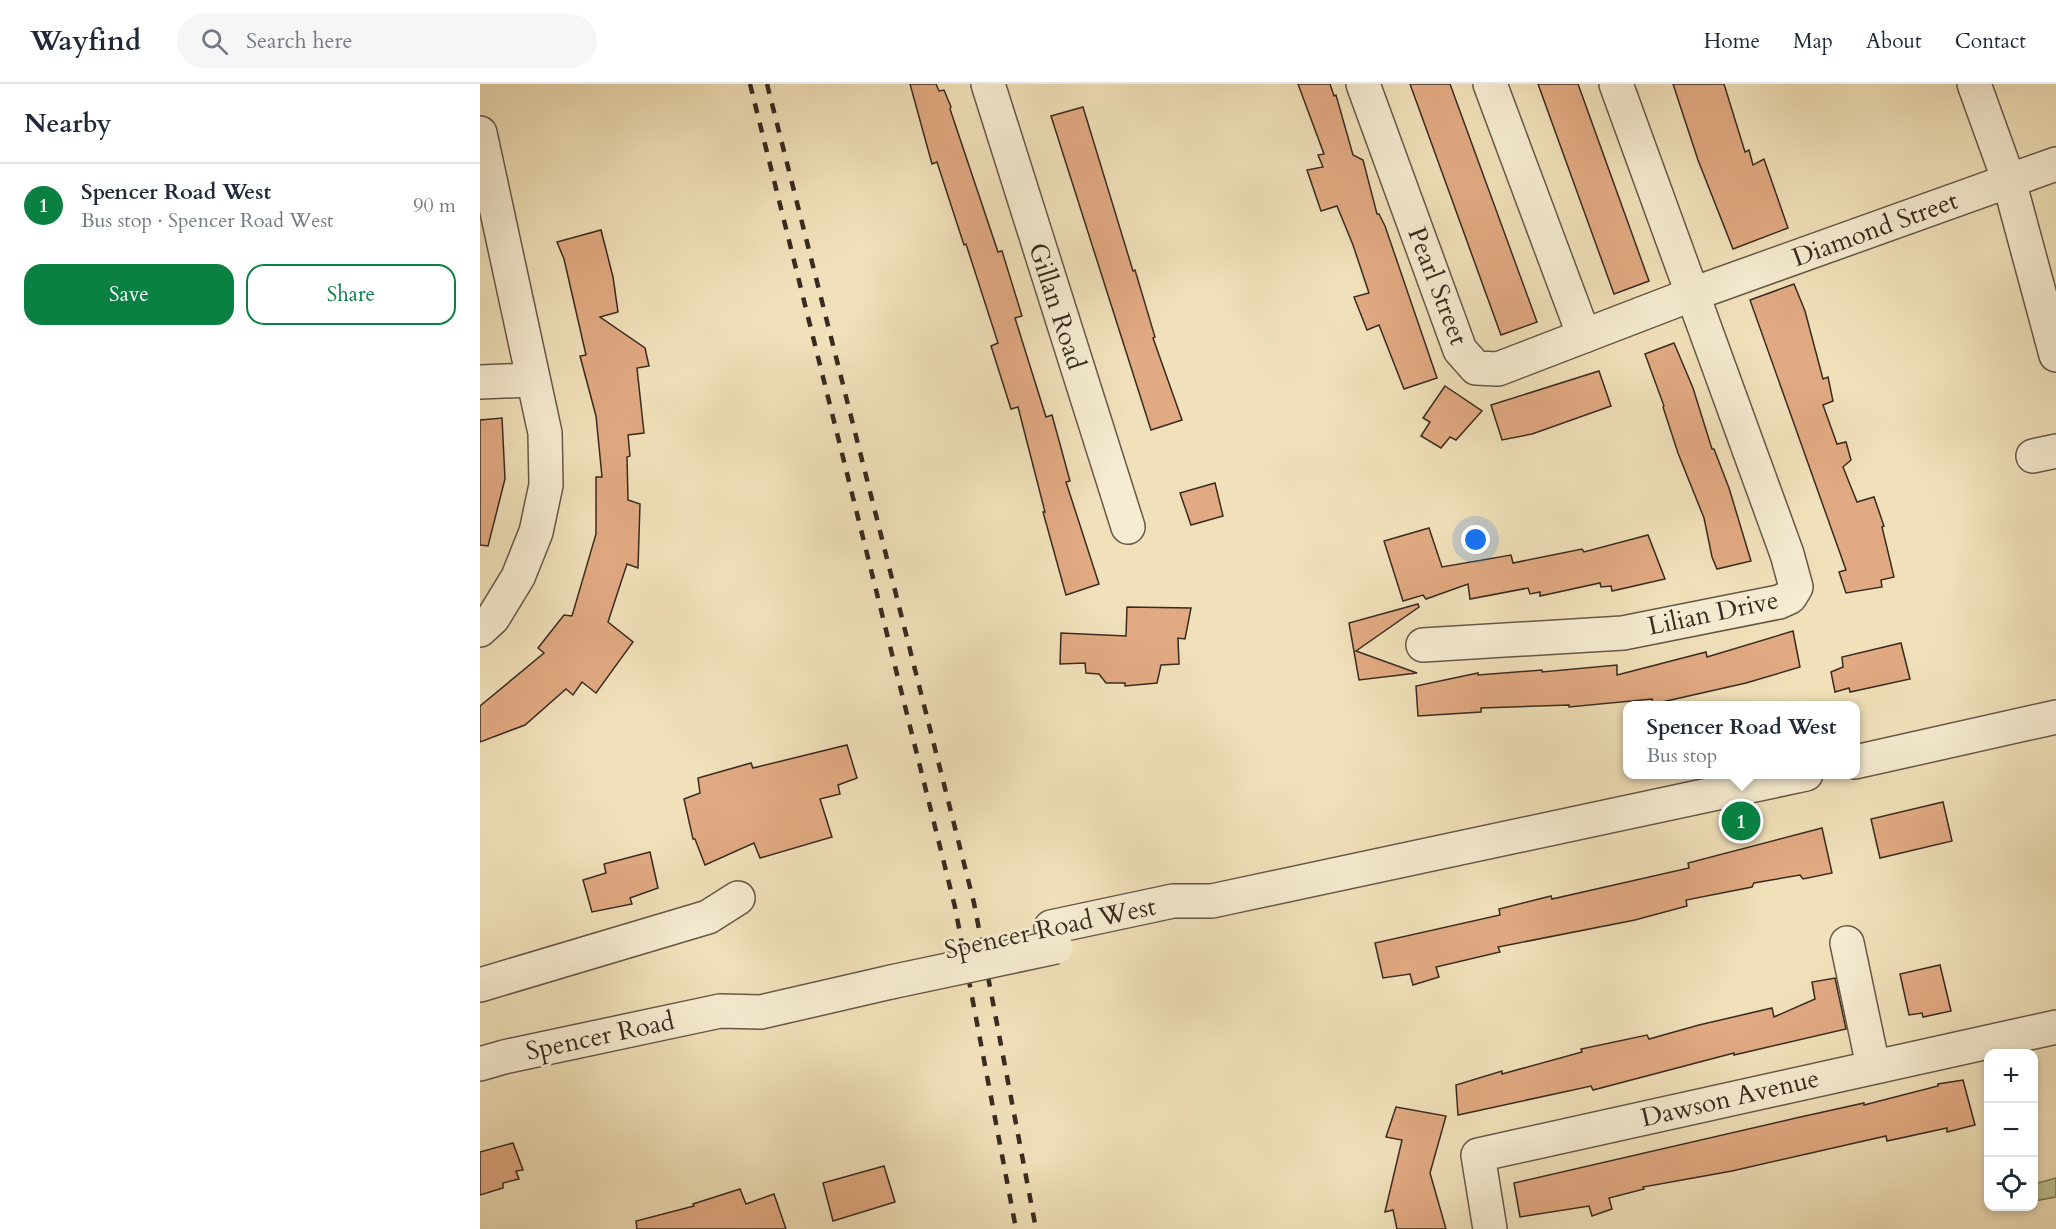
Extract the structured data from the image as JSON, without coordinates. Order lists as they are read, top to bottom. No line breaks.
{"streets":{"street":["Diamond Street","Pearl Street","Gillan Road","Lilian Drive","Spencer Road West","Spencer Road","Dawson Avenue"]},"crossings":[["Diamond Street","Pearl Street"],["Diamond Street","Lilian Drive"],["Pearl Street","Lilian Drive"],["Spencer Road West","Spencer Road"]],"page":{"header":"Wayfind","search":"Search here","nav":["Home","Map","About","Contact"],"heading":"Nearby","list":[{"mark":"1","name":"Spencer Road West","note":"Bus stop · Spencer Road West","value":"90 m"}],"buttons":["Save","Share"],"popup":["Spencer Road West","Bus stop"],"pins":"1","map_buttons":["+","−"]}}
